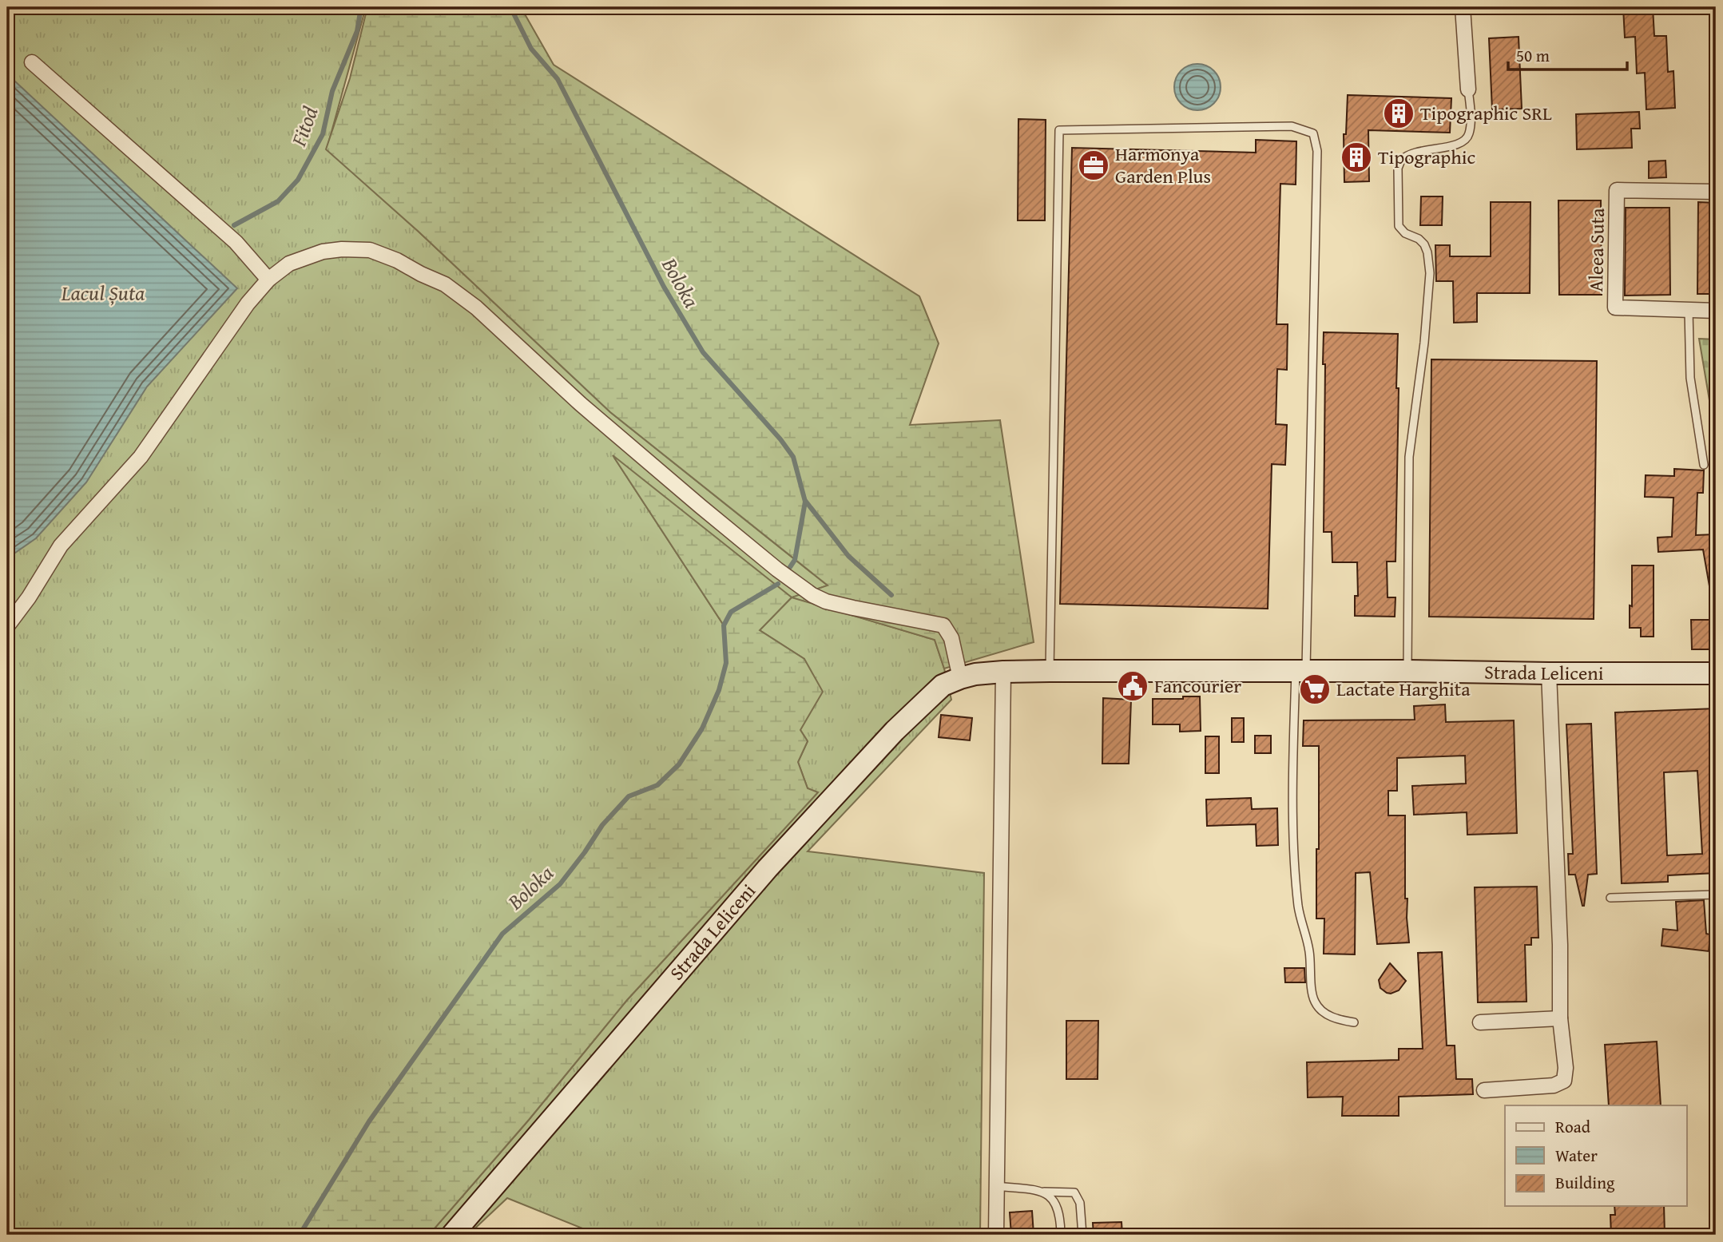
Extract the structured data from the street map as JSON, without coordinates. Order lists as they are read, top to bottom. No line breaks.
{"streets":{"main road":["Strada Leliceni"],"street":["Aleea Suta"]},"water":["Fitod","Boloka","Lacul Șuta"],"places":{"building":["Tipographic SRL","Tipographic"],"office":["Harmonya Garden Plus"],"public building":["Fancourier"],"supermarket":["Lactate Harghita"]},"legend":["Road","Water","Building"],"scale_bar":"50 m"}
